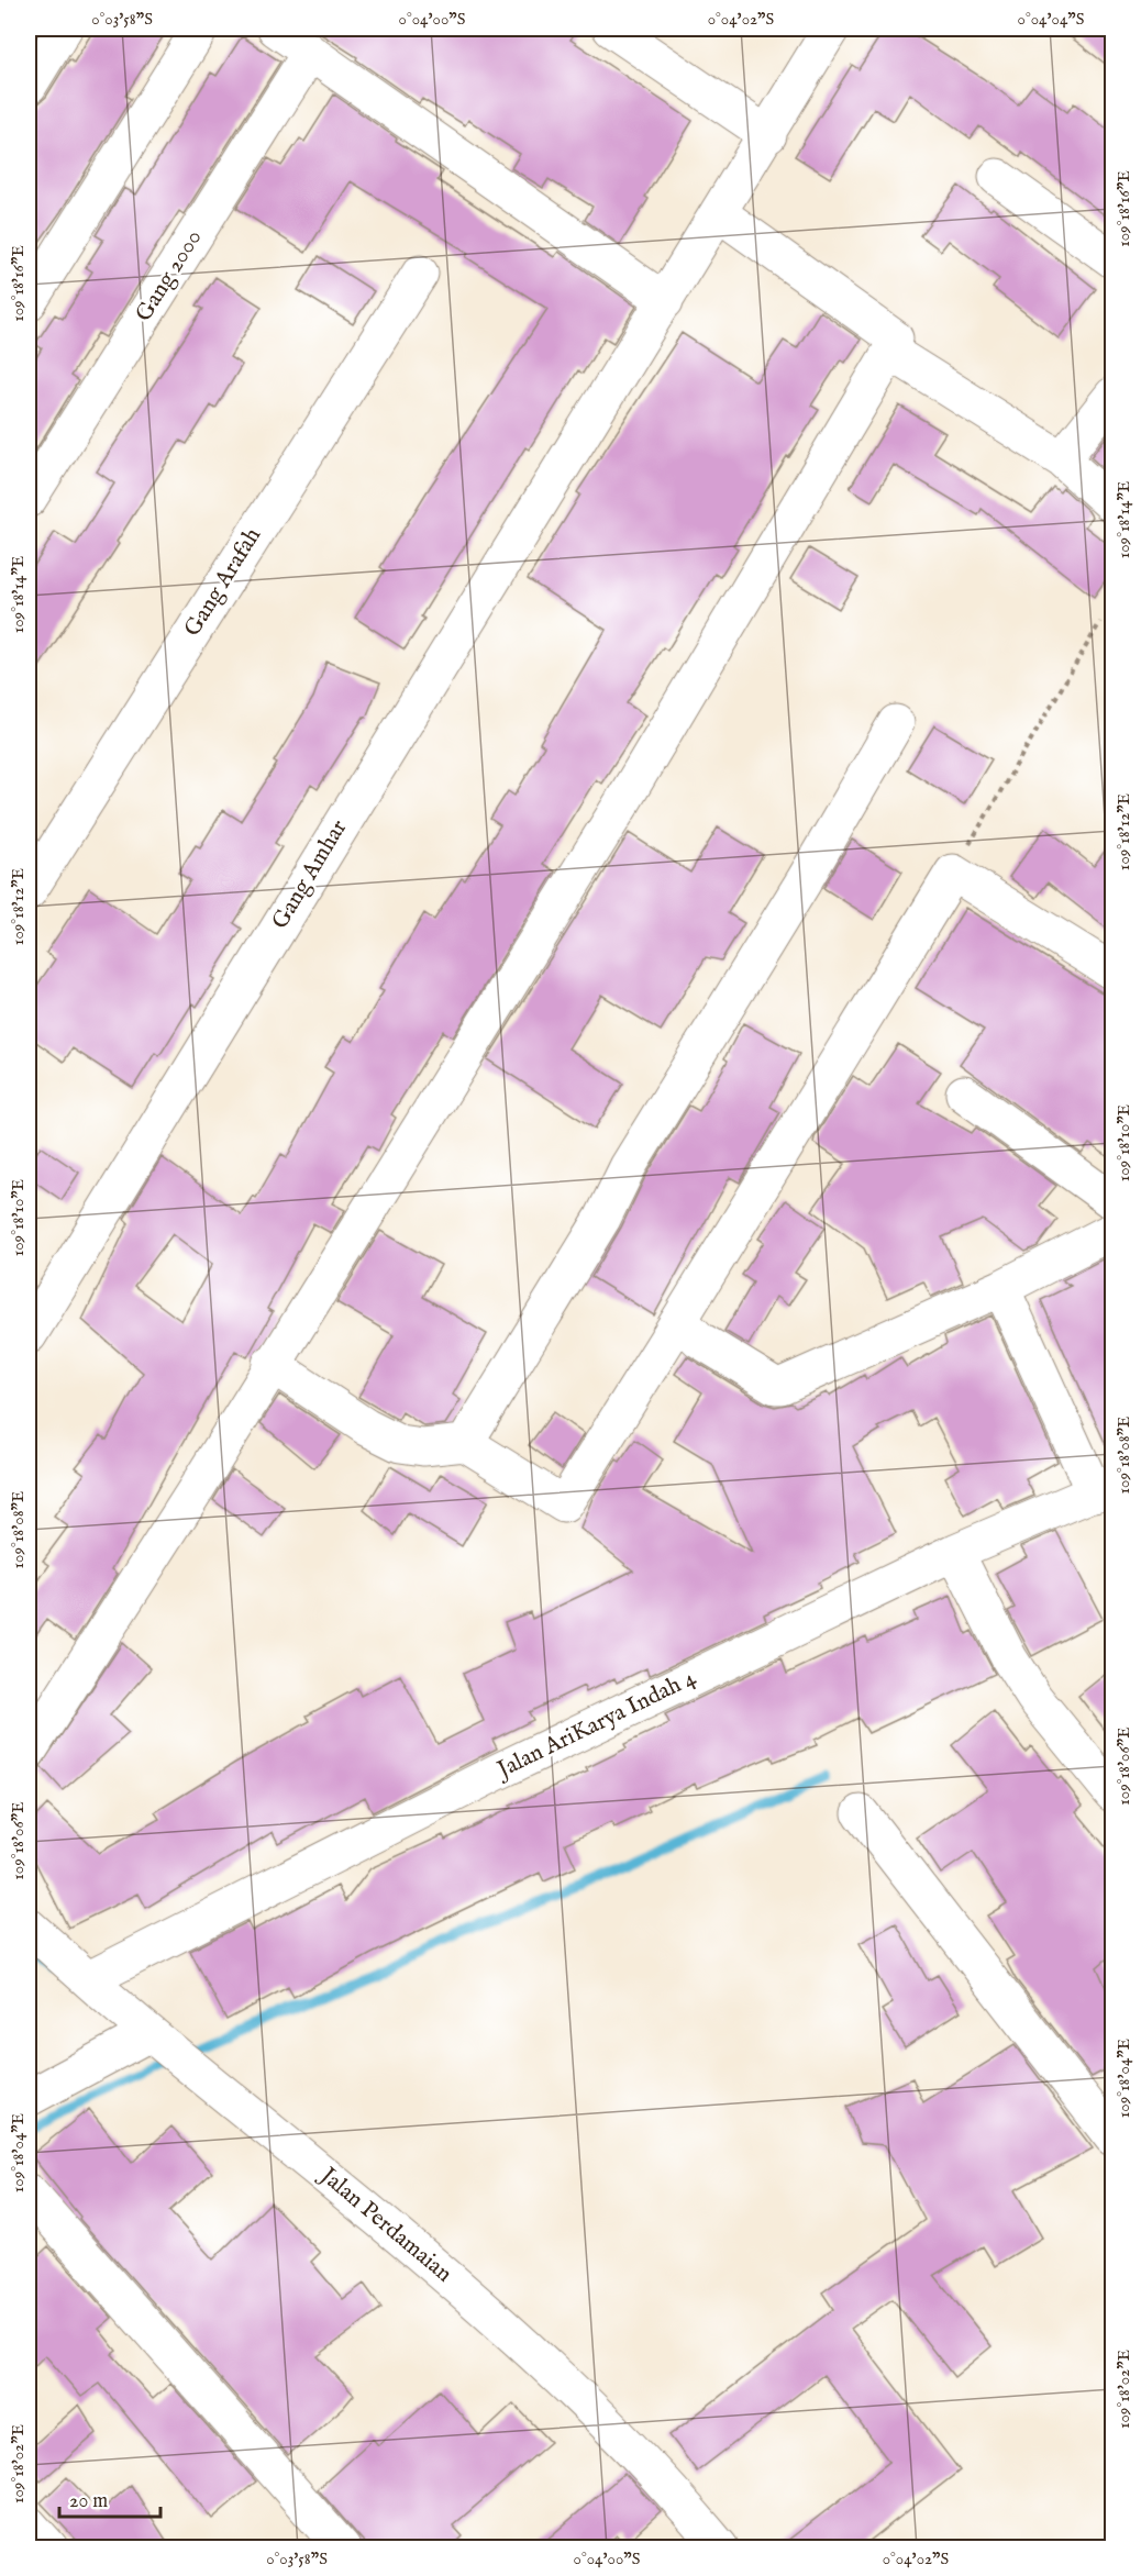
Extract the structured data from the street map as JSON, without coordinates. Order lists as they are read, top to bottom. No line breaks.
{"streets":{"street":["Gang 2000","Gang Arafah","Gang Amhar","Jalan AriKarya Indah 4","Jalan Perdamaian"]},"crossings":[["Jalan AriKarya Indah 4","Jalan Perdamaian"]],"scale_bar":"20 m","coordinates":["0°03'58\"S","0°04'00\"S","0°04'02\"S","0°04'04\"S","109°18'16\"E","109°18'14\"E","109°18'12\"E","109°18'10\"E","109°18'08\"E","109°18'06\"E","109°18'04\"E","109°18'02\"E"]}
